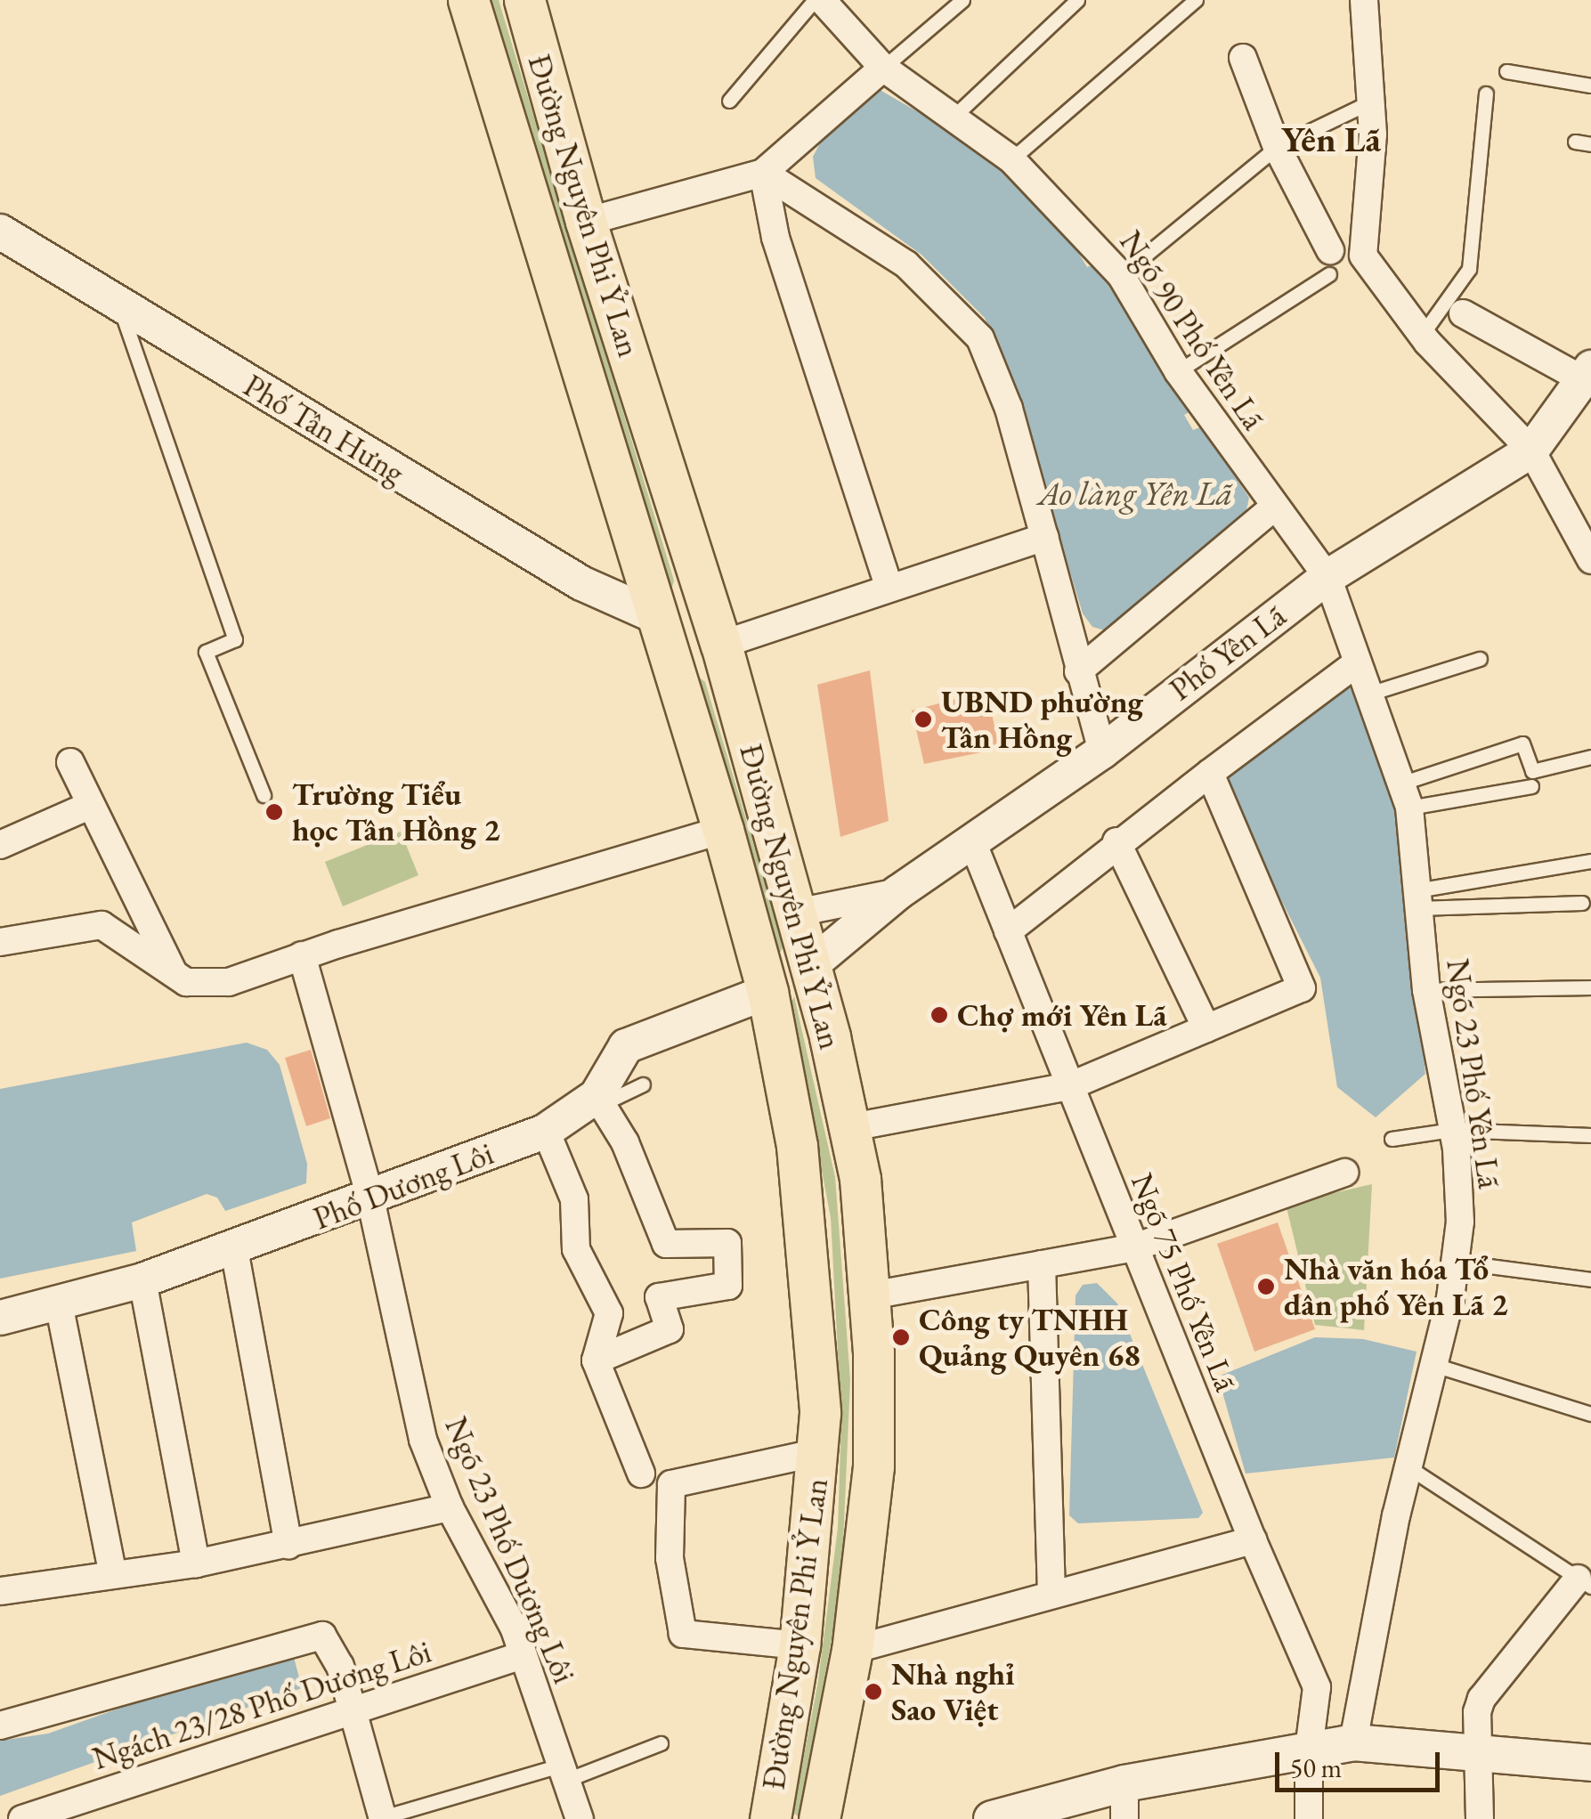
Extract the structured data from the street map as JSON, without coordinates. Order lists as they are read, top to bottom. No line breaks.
{"streets":{"main road":["Đường Nguyên Phi Ỷ Lan"],"street":["Ngõ 90 Phố Yên Lã","Phố Tân Hưng","Phố Yên Lã","Ngõ 23 Phố Yên Lã","Phố Dương Lôi","Ngõ 75 Phố Yên Lã","Ngõ 23 Phố Dương Lôi","Ngách 23/28 Phố Dương Lôi"]},"crossings":[["Đường Nguyên Phi Ỷ Lan","Phố Tân Hưng"],["Đường Nguyên Phi Ỷ Lan","Phố Yên Lã"],["Đường Nguyên Phi Ỷ Lan","Phố Dương Lôi"],["Ngõ 90 Phố Yên Lã","Phố Yên Lã"],["Ngõ 90 Phố Yên Lã","Ngõ 23 Phố Yên Lã"],["Phố Yên Lã","Ngõ 23 Phố Yên Lã"],["Phố Yên Lã","Ngõ 75 Phố Yên Lã"],["Phố Dương Lôi","Ngõ 23 Phố Dương Lôi"],["Ngõ 23 Phố Dương Lôi","Ngách 23/28 Phố Dương Lôi"]],"districts":["Yên Lã"],"water":["Ao làng Yên Lã"],"places":["UBND phường Tân Hồng","Trường Tiểu học Tân Hồng 2","Chợ mới Yên Lã","Nhà văn hóa Tổ dân phố Yên Lã 2","Công ty TNHH Quảng Quyên 68","Nhà nghỉ Sao Việt"],"scale_bar":"50 m"}
